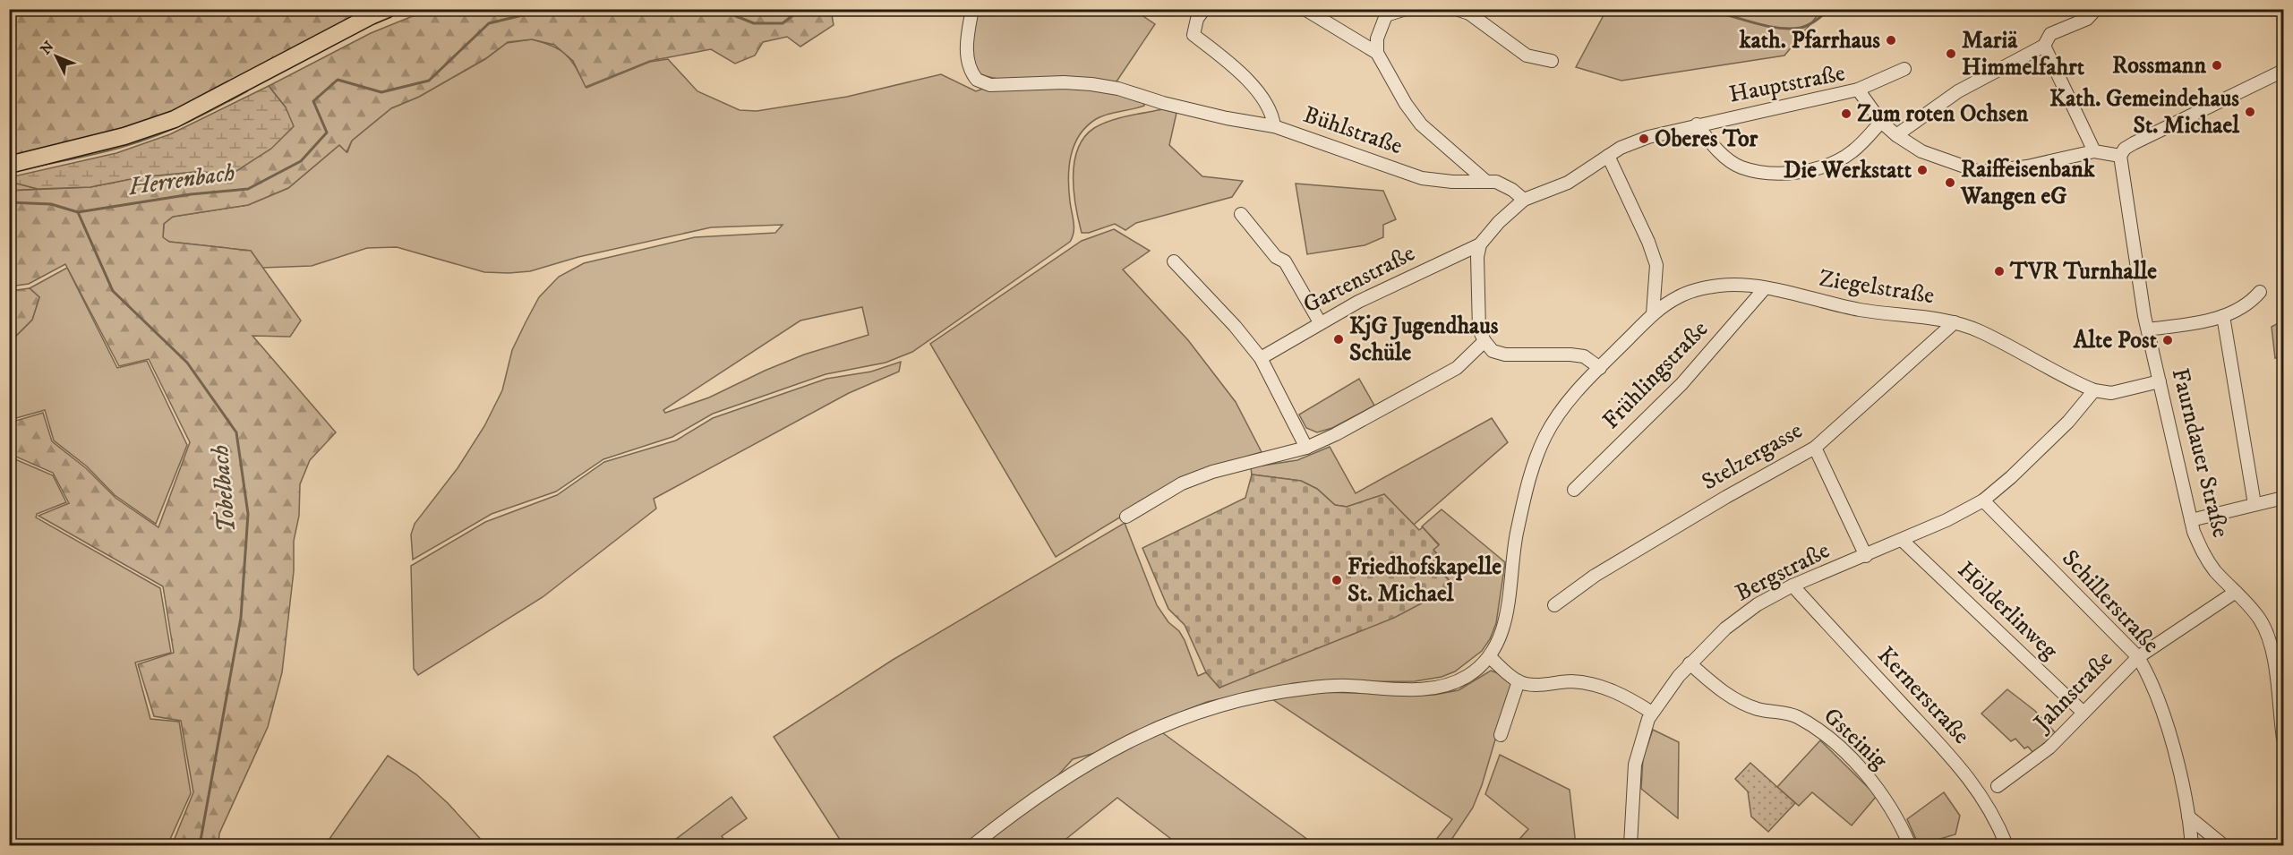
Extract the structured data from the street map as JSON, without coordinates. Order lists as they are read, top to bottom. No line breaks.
{"streets":{"street":["Hauptstraße","Bühlstraße","Gartenstraße","Ziegelstraße","Frühlingstraße","Faurndauer Straße","Stelzergasse","Bergstraße","Schillerstraße","Hölderlinweg","Jahnstraße","Kernerstraße","Gsteinig"]},"crossings":[["Hauptstraße","Bühlstraße"],["Hauptstraße","Faurndauer Straße"],["Ziegelstraße","Frühlingstraße"],["Ziegelstraße","Faurndauer Straße"],["Ziegelstraße","Stelzergasse"],["Ziegelstraße","Bergstraße"],["Faurndauer Straße","Jahnstraße"],["Bergstraße","Schillerstraße"],["Bergstraße","Hölderlinweg"],["Bergstraße","Kernerstraße"],["Bergstraße","Gsteinig"],["Schillerstraße","Jahnstraße"],["Hölderlinweg","Jahnstraße"]],"water":["Herrenbach","Tobelbach"],"places":["kath. Pfarrhaus","Mariä Himmelfahrt","Rossmann","Kath. Gemeindehaus St. Michael","Zum roten Ochsen","Oberes Tor","Die Werkstatt","Raiffeisenbank Wangen eG","TVR Turnhalle","KjG Jugendhaus Schüle","Alte Post","Friedhofskapelle St. Michael"],"north":"top left"}
